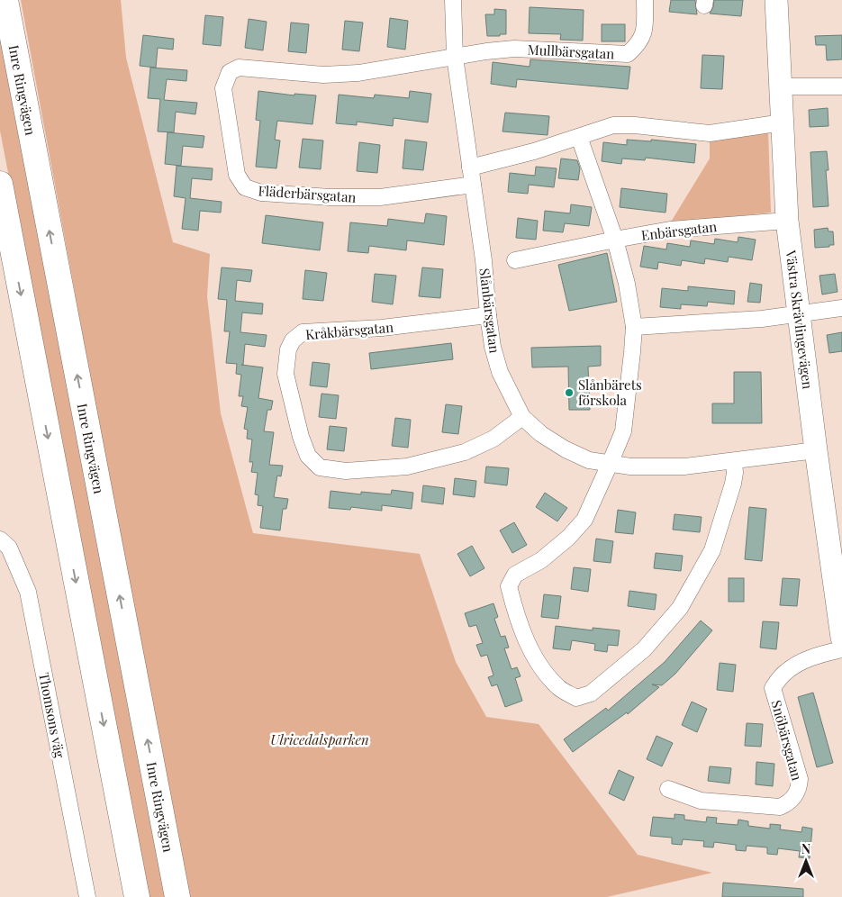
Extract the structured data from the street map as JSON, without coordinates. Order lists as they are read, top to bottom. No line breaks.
{"streets":{"highway":["Inre Ringvägen"],"street":["Mullbärsgatan","Fläderbärsgatan","Enbärsgatan","Slånbärsgatan","Västra Skrävlingevägen","Kråkbärsgatan","Thomsons väg","Snöbärsgatan"]},"crossings":[["Mullbärsgatan","Fläderbärsgatan"],["Mullbärsgatan","Slånbärsgatan"],["Fläderbärsgatan","Slånbärsgatan"],["Enbärsgatan","Västra Skrävlingevägen"],["Slånbärsgatan","Västra Skrävlingevägen"],["Slånbärsgatan","Kråkbärsgatan"]],"parks":["Ulricedalsparken"],"places":["Slånbärets förskola"],"north":"top"}
